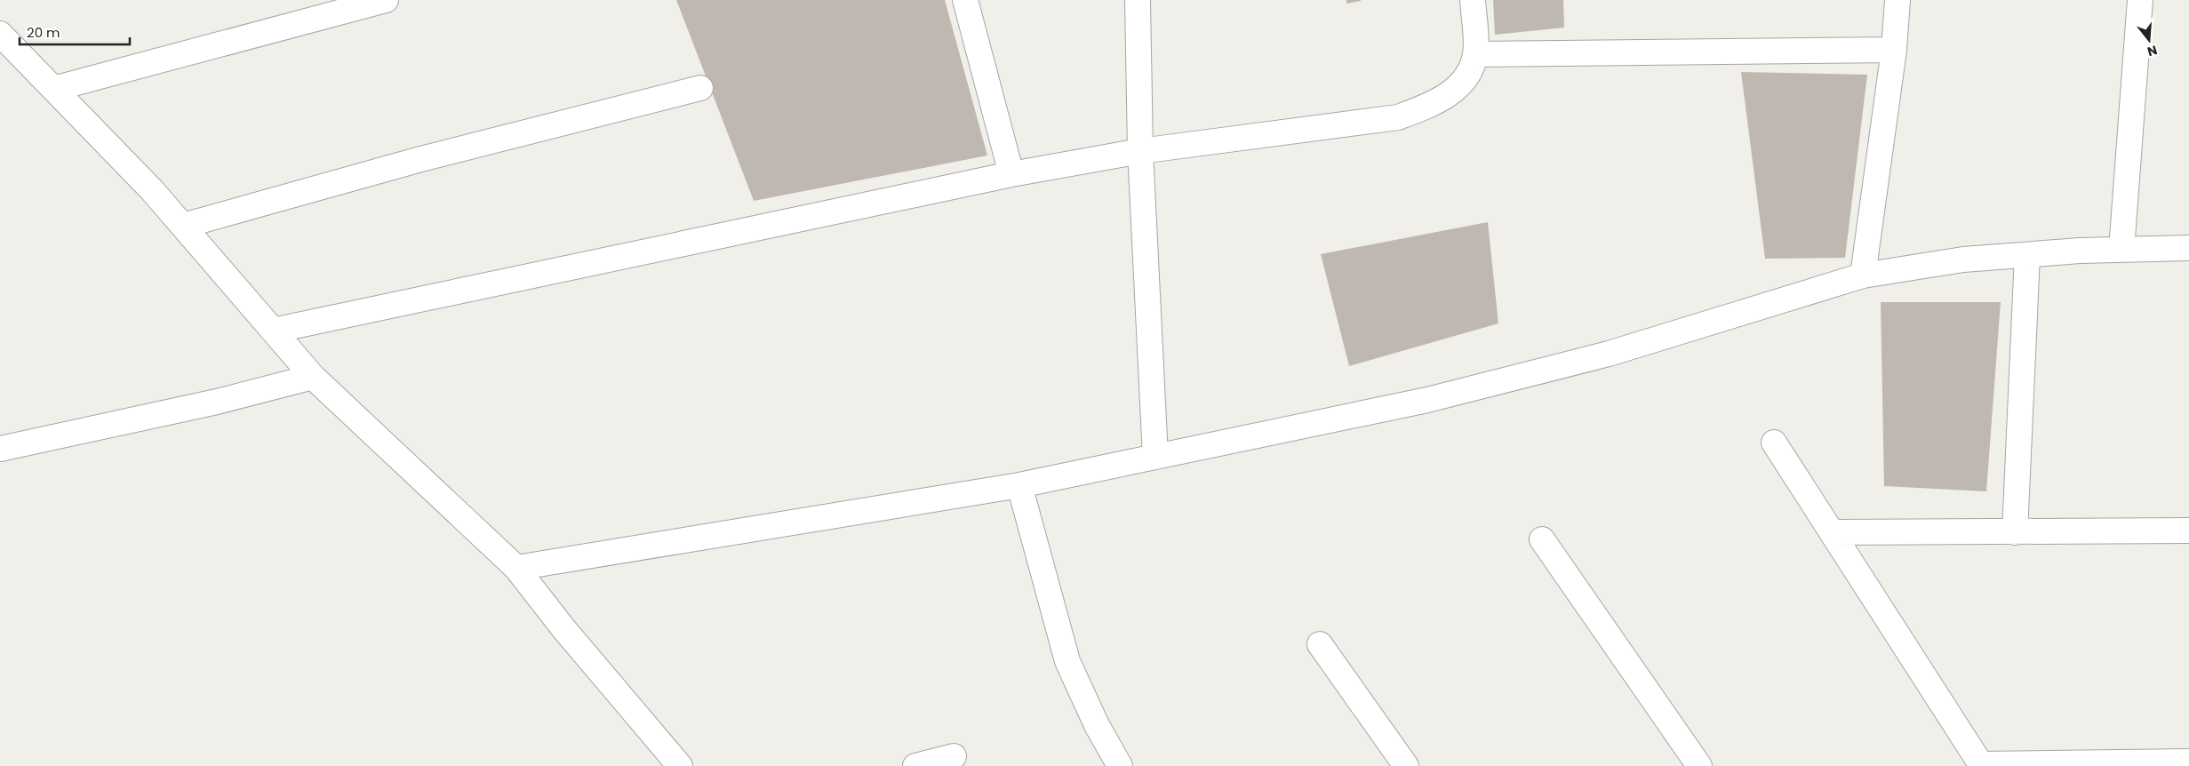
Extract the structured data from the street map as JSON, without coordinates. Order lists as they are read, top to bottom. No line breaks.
{"scale_bar":"20 m","north":"bottom"}
